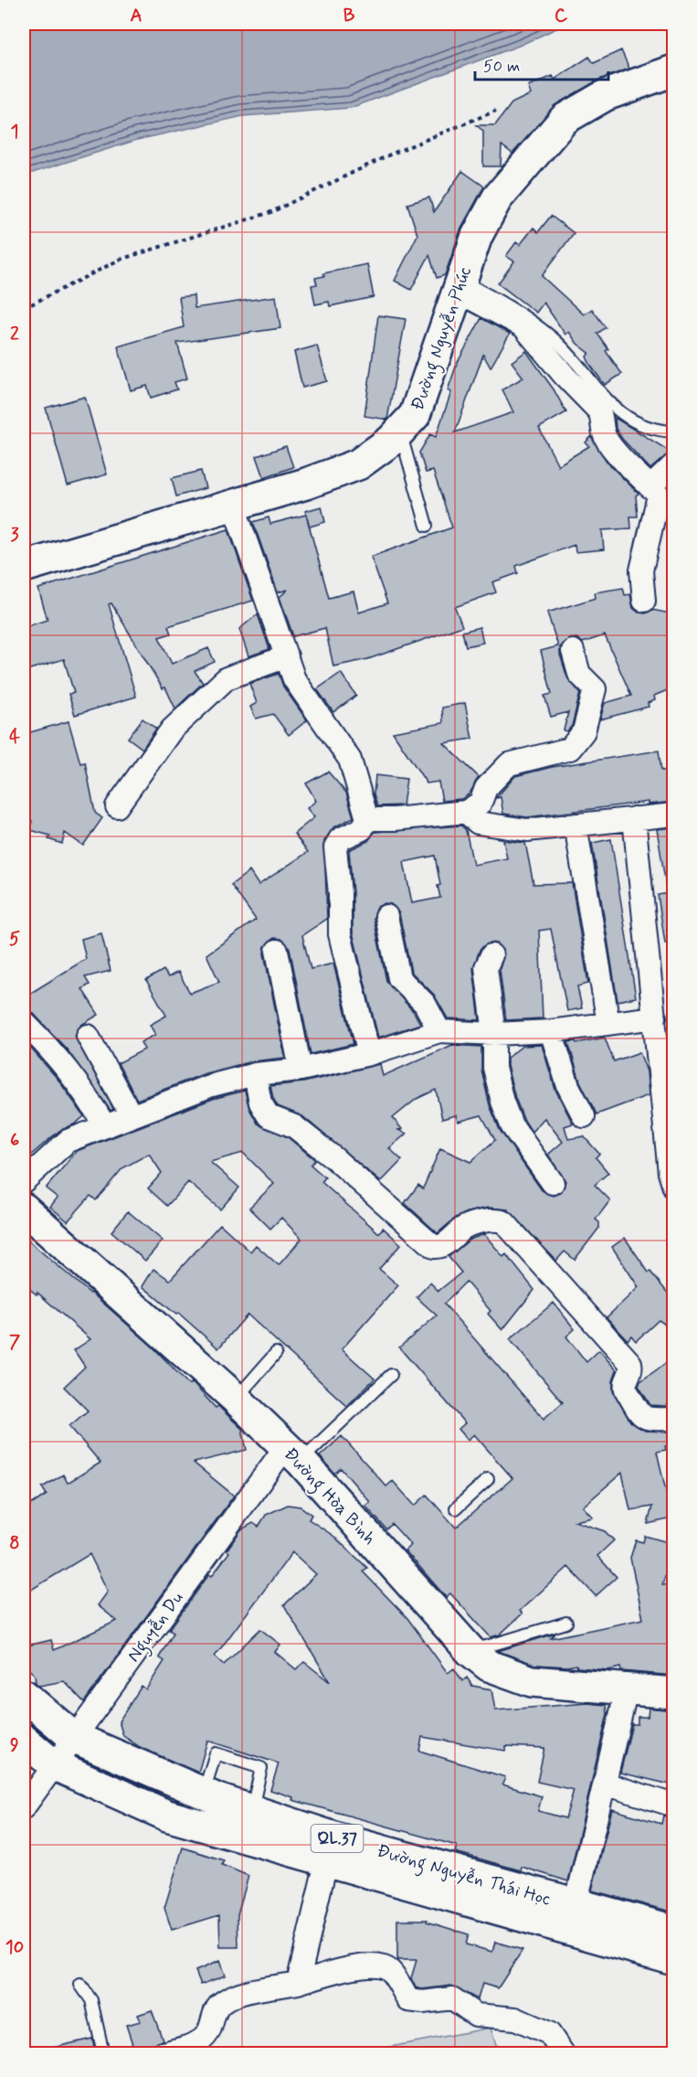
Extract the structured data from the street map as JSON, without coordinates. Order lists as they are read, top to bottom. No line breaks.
{"streets":{"main road":["Đường Nguyễn Phúc","Đường Hòa Bình","QL.37","Đường Nguyễn Thái Học"],"street":["Nguyễn Du"]},"crossings":[["Đường Hòa Bình","Nguyễn Du"],["Nguyễn Du","Đường Nguyễn Thái Học"]],"scale_bar":"50 m","grid":{"columns":["A","B","C"],"rows":["1","2","3","4","5","6","7","8","9","10"]}}
